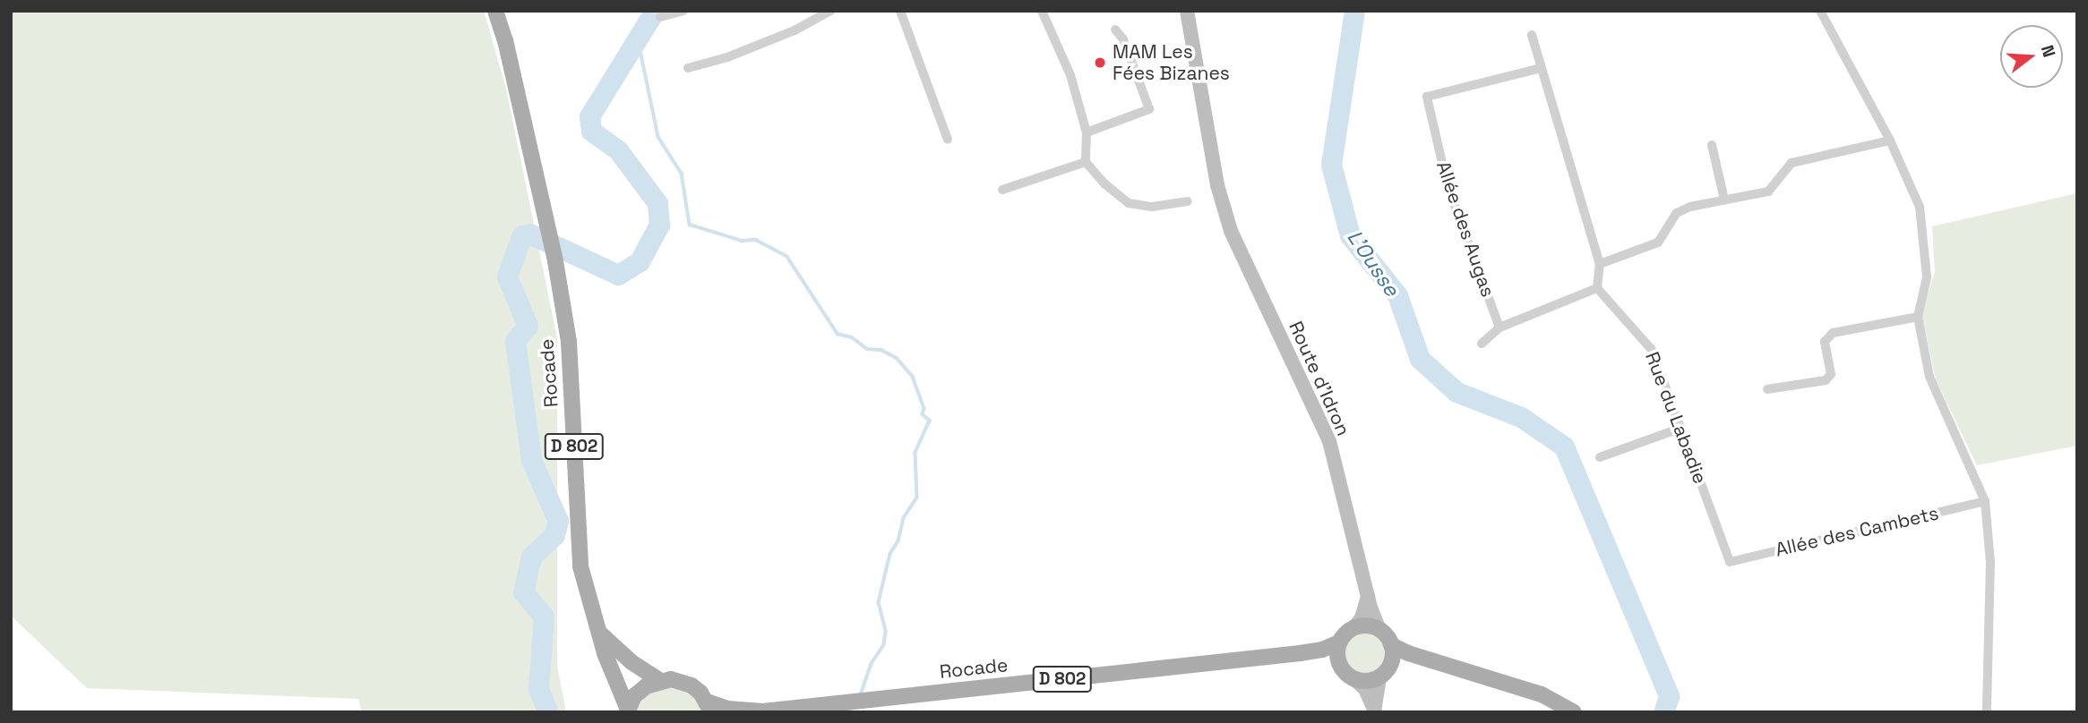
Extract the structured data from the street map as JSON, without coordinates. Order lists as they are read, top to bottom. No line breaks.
{"streets":{"main road":["Rocade","D 802"],"street":["Allée des Augas","Route d'Idron","Rue du Labadie","Allée des Cambets"]},"crossings":[["Rocade","D 802"],["Route d'Idron","D 802"],["Rue du Labadie","Allée des Cambets"]],"water":["L'Ousse"],"places":["MAM Les Fées Bizanes"],"north":"right"}
